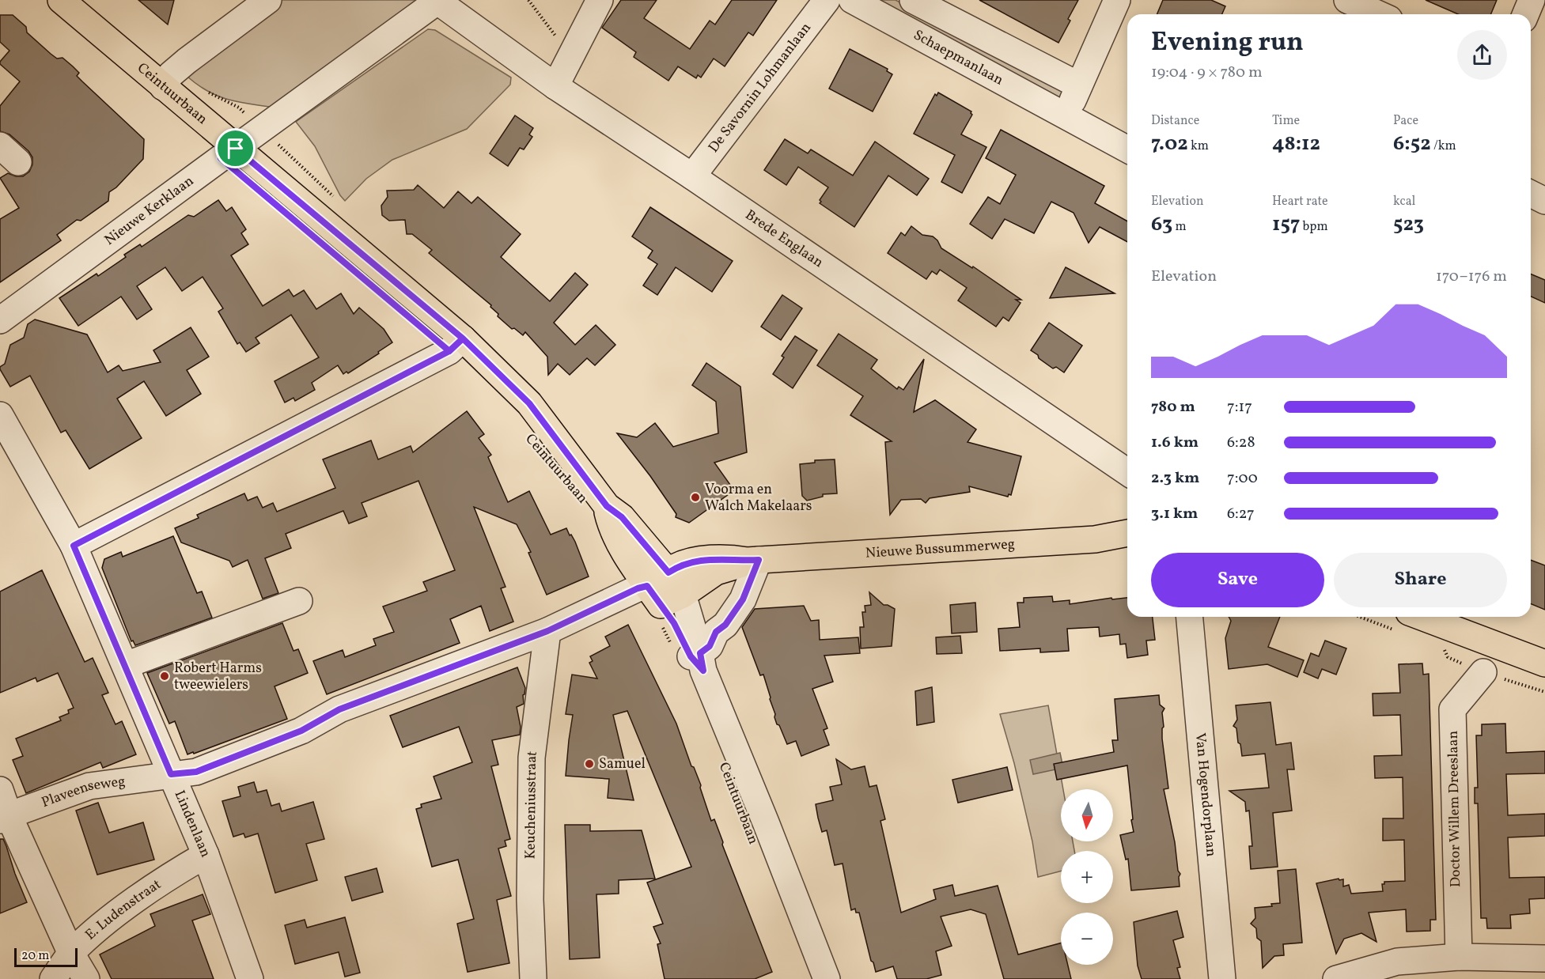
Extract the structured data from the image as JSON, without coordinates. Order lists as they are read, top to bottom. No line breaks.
{"streets":{"main road":["Ceintuurbaan","Nieuwe Bussummerweg"],"street":["Schaepmanlaan","De Savornin Lohmanlaan","Nieuwe Kerklaan","Brede Englaan","Plaveenseweg","Van Hogendorplaan","Keucheniusstraat","Doctor Willem Dreeslaan","Lindenlaan","E. Ludenstraat"]},"crossings":[["De Savornin Lohmanlaan","Brede Englaan"],["Ceintuurbaan","Nieuwe Kerklaan"],["Ceintuurbaan","Nieuwe Bussummerweg"],["Ceintuurbaan","Plaveenseweg"],["Nieuwe Kerklaan","Brede Englaan"],["Nieuwe Bussummerweg","Plaveenseweg"],["Plaveenseweg","Keucheniusstraat"],["Plaveenseweg","Lindenlaan"],["Lindenlaan","E. Ludenstraat"]],"places":["Voorma en Walch Makelaars","Robert Harms tweewielers","Samuel"],"scale_bar":"20 m","north":"bottom","page":{"heading":["Evening run","19:04 · 9 × 780 m"],"stats":[["Distance","7.02 km"],["Time","48:12"],["Pace","6:52 /km"],["Elevation","63 m"],["Heart rate","157 bpm"],["kcal","523"]],"chart":["Elevation","170–176 m"],"list":[{"name":"780 m","note":"7:17"},{"name":"1.6 km","note":"6:28"},{"name":"2.3 km","note":"7:00"},{"name":"3.1 km","note":"6:27"}],"buttons":["Save","Share"],"map_buttons":["+","−"],"scale":"20 m"}}
